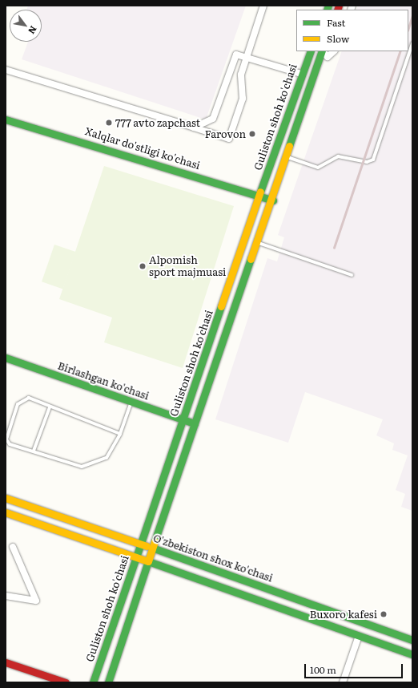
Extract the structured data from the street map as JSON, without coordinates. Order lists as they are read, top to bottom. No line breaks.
{"streets":{"main road":["Guliston shoh ko'chasi","Xalqlar do'stligi ko'chasi","Birlashgan ko'chasi","O'zbekiston shox ko'chasi"]},"crossings":[["Guliston shoh ko'chasi","Xalqlar do'stligi ko'chasi"],["Guliston shoh ko'chasi","Birlashgan ko'chasi"],["Guliston shoh ko'chasi","O'zbekiston shox ko'chasi"]],"places":["777 avto zapchast","Farovon","Alpomish sport majmuasi","Buxoro kafesi"],"legend":["Fast","Slow"],"scale_bar":"100 m","north":"bottom right"}
